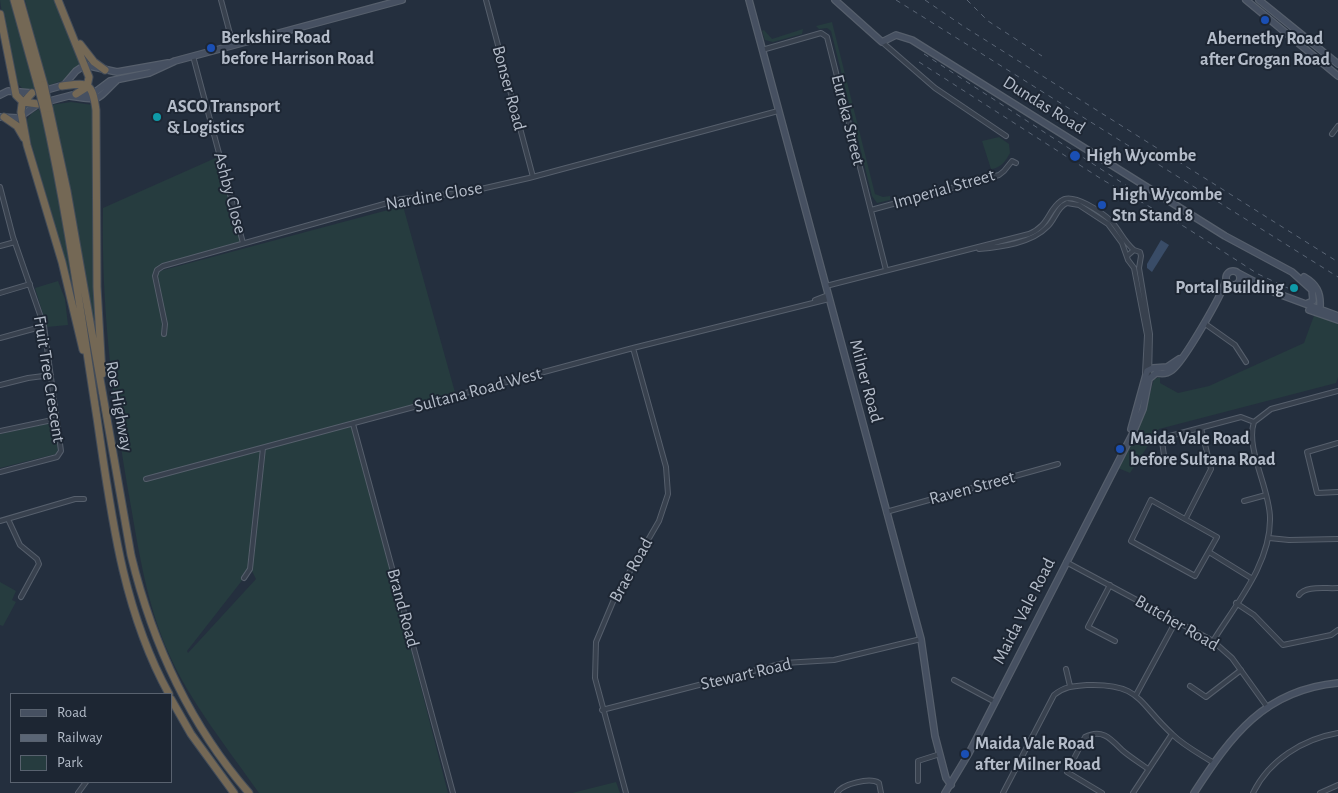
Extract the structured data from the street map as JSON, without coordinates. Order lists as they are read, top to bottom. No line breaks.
{"streets":{"highway":["Roe Highway"],"main road":["Dundas Road","Milner Road","Maida Vale Road"],"street":["Bonser Road","Eureka Street","Imperial Street","Ashby Close","Nardine Close","Fruit Tree Crescent","Sultana Road West","Raven Street","Brae Road","Brand Road","Butcher Road","Stewart Road"]},"crossings":[["Bonser Road","Nardine Close"],["Eureka Street","Imperial Street"],["Eureka Street","Milner Road"],["Ashby Close","Nardine Close"],["Nardine Close","Milner Road"],["Milner Road","Sultana Road West"],["Milner Road","Raven Street"],["Milner Road","Maida Vale Road"],["Milner Road","Stewart Road"],["Sultana Road West","Brae Road"],["Sultana Road West","Brand Road"],["Brae Road","Stewart Road"],["Maida Vale Road","Butcher Road"]],"places":["Abernethy Road after Grogan Road","Berkshire Road before Harrison Road","ASCO Transport & Logistics","High Wycombe","High Wycombe Stn Stand 8","Portal Building","Maida Vale Road before Sultana Road","Maida Vale Road after Milner Road"],"legend":["Road","Railway","Park"]}
